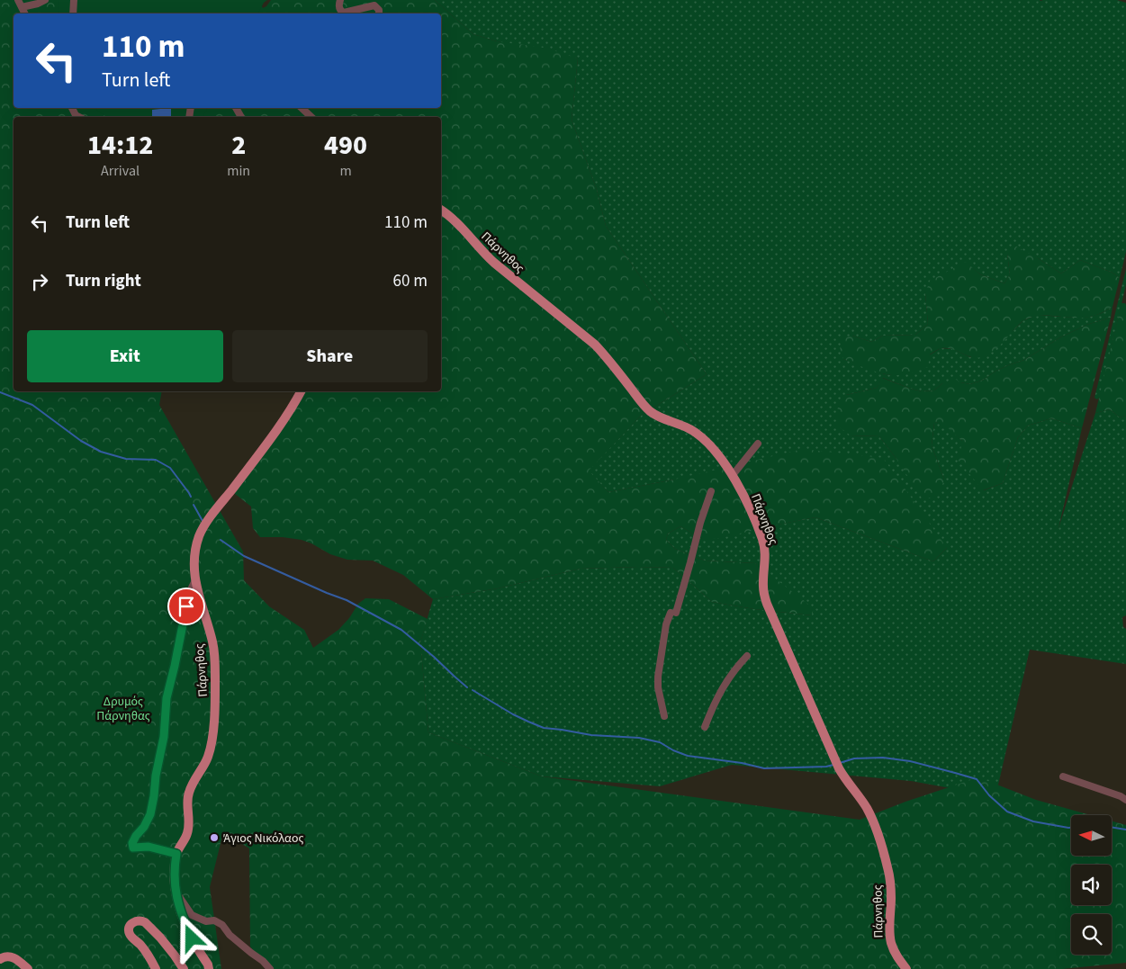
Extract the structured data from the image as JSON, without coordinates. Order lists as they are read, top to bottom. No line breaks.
{"streets":{"main road":["Πάρνηθος"]},"parks":["Δρυμός Πάρνηθας"],"places":["Άγιος Νικόλαος"],"north":"left","page":{"turn":["110 m","Turn left"],"eta":["14:12","Arrival","2","min","490","m"],"list":[{"name":"Turn left","value":"110 m"},{"name":"Turn right","value":"60 m"}],"buttons":["Exit","Share"]}}
